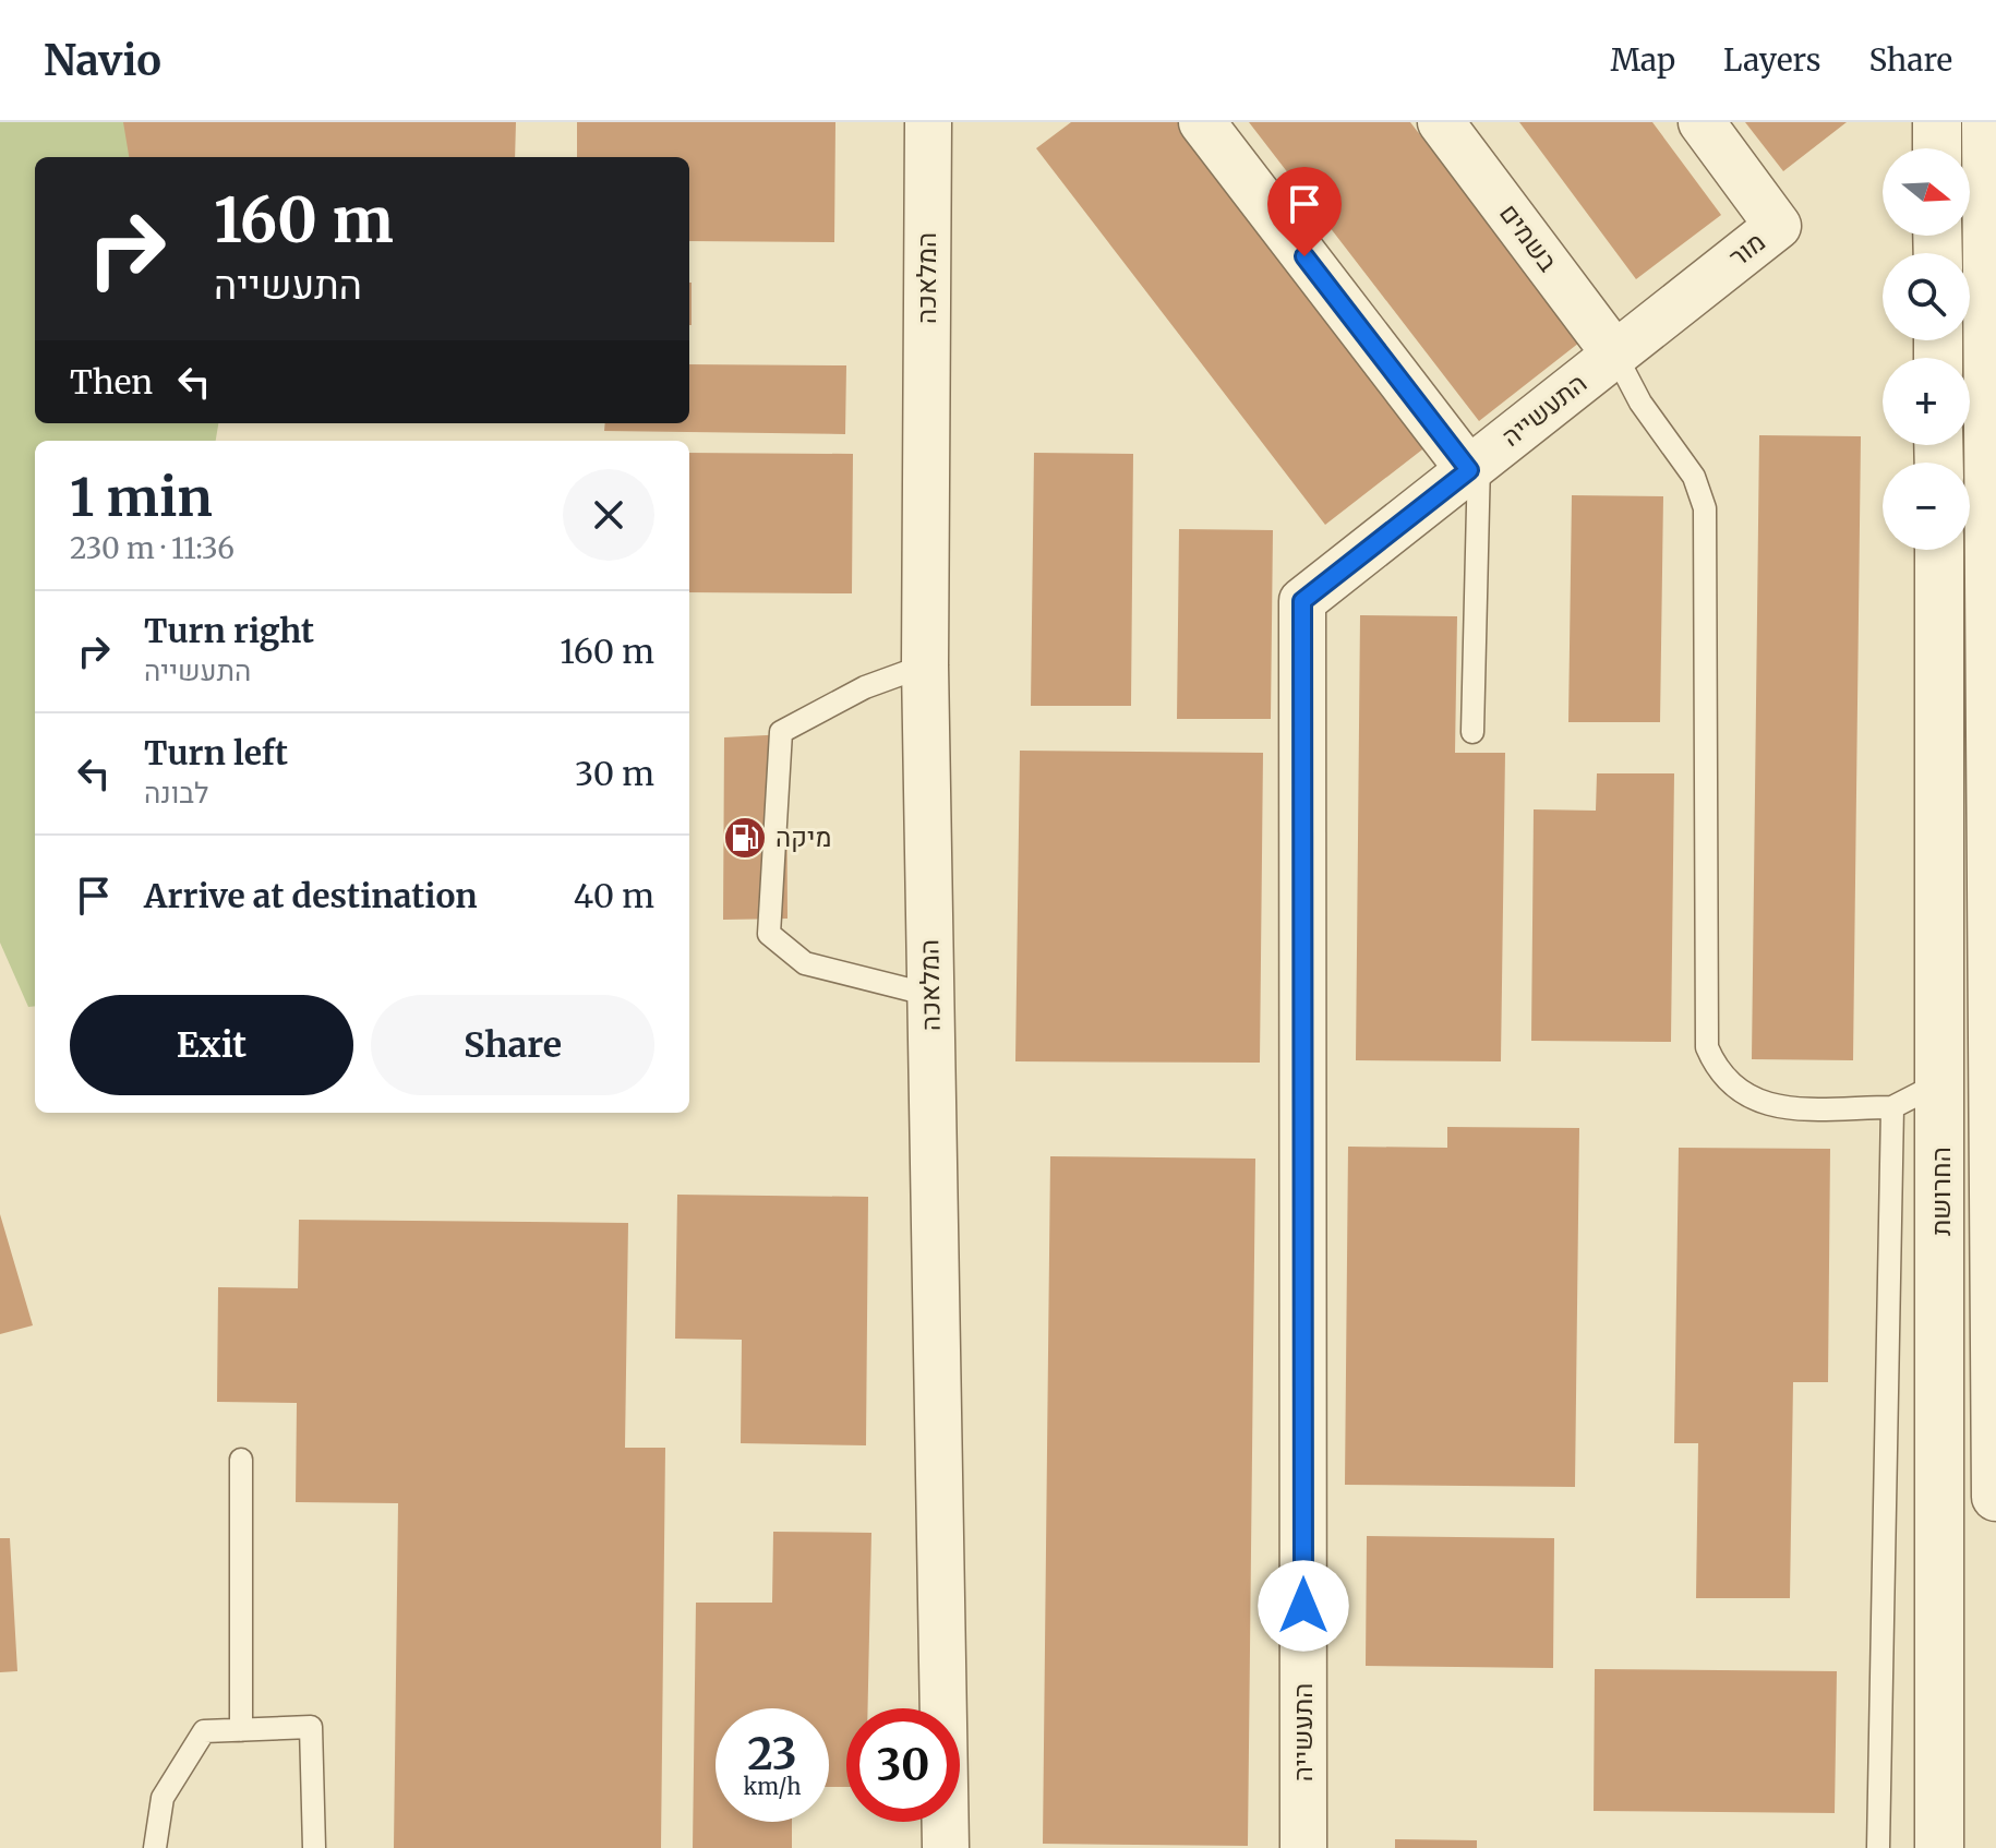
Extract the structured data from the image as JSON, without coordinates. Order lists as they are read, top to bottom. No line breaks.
{"streets":{"street":["בשמים","מור","המלאכה","התעשייה","החרושת"]},"crossings":[["בשמים","מור"],["בשמים","התעשייה"],["מור","התעשייה"]],"places":{"fuel station":["מיקה"]},"north":"right","page":{"header":"Navio","nav":["Map","Layers","Share"],"map_buttons":["+","−"],"turn":["160 m","התעשייה"],"then":"Then","heading":["1 min","230 m · 11:36"],"list":[{"name":"Turn right","note":"התעשייה","value":"160 m"},{"name":"Turn left","note":"לבונה","value":"30 m"},{"name":"Arrive at destination","value":"40 m"}],"buttons":["Exit","Share"],"speed":"23 km/h","limit":"30"}}
